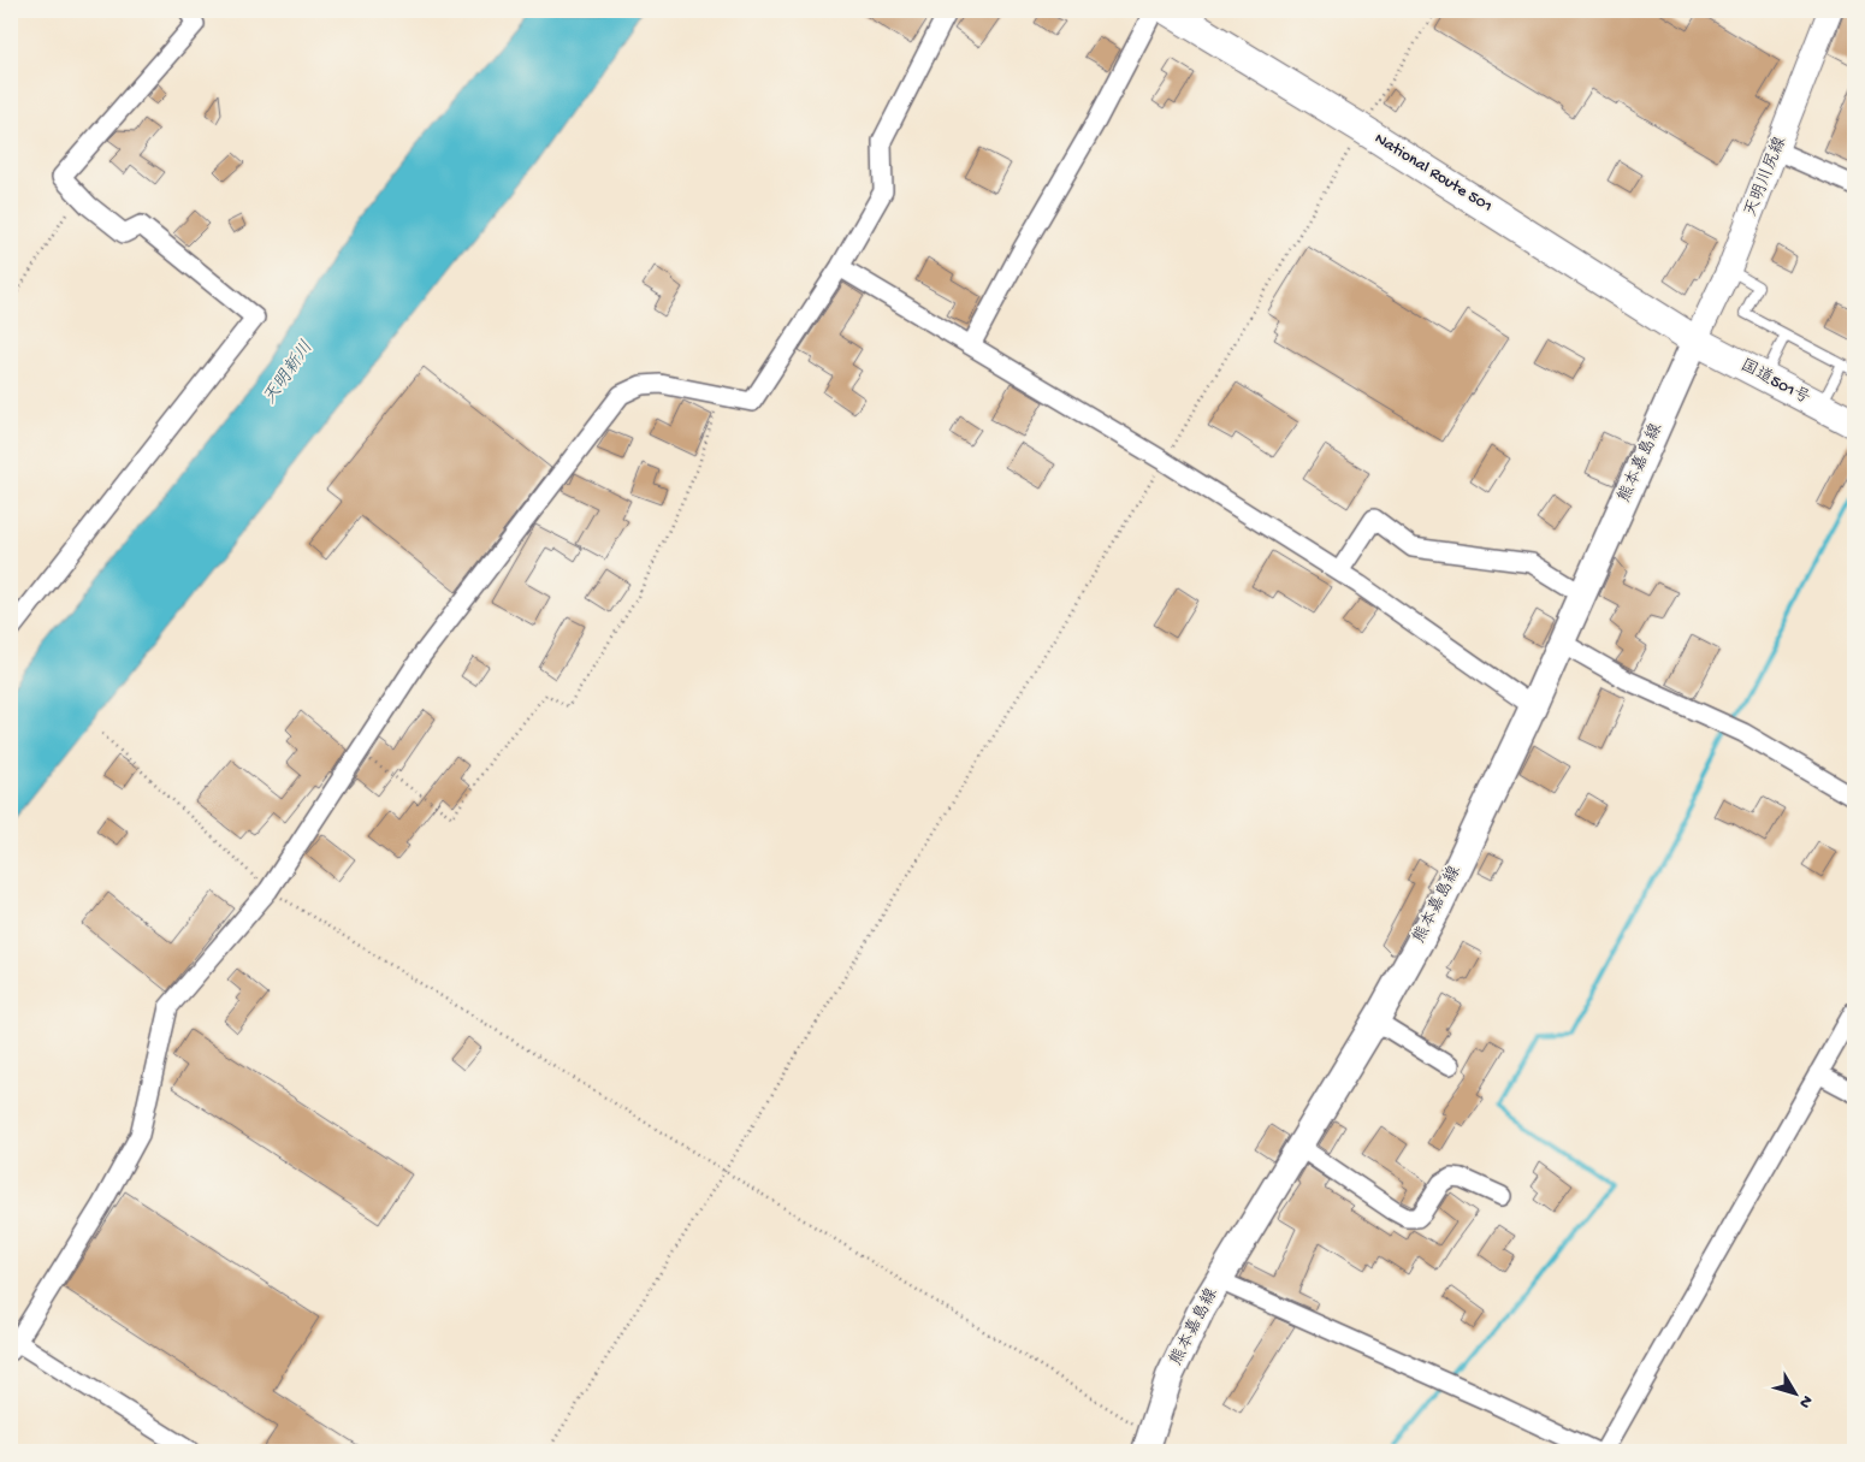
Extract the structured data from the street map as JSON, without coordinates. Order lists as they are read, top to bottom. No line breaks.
{"streets":{"highway":["National Route 501","国道501号"],"main road":["天明川尻線","熊本嘉島線"]},"crossings":[["National Route 501","天明川尻線"],["National Route 501","国道501号"],["National Route 501","熊本嘉島線"],["天明川尻線","国道501号"],["天明川尻線","熊本嘉島線"],["国道501号","熊本嘉島線"]],"water":["天明新川"],"north":"bottom right"}
